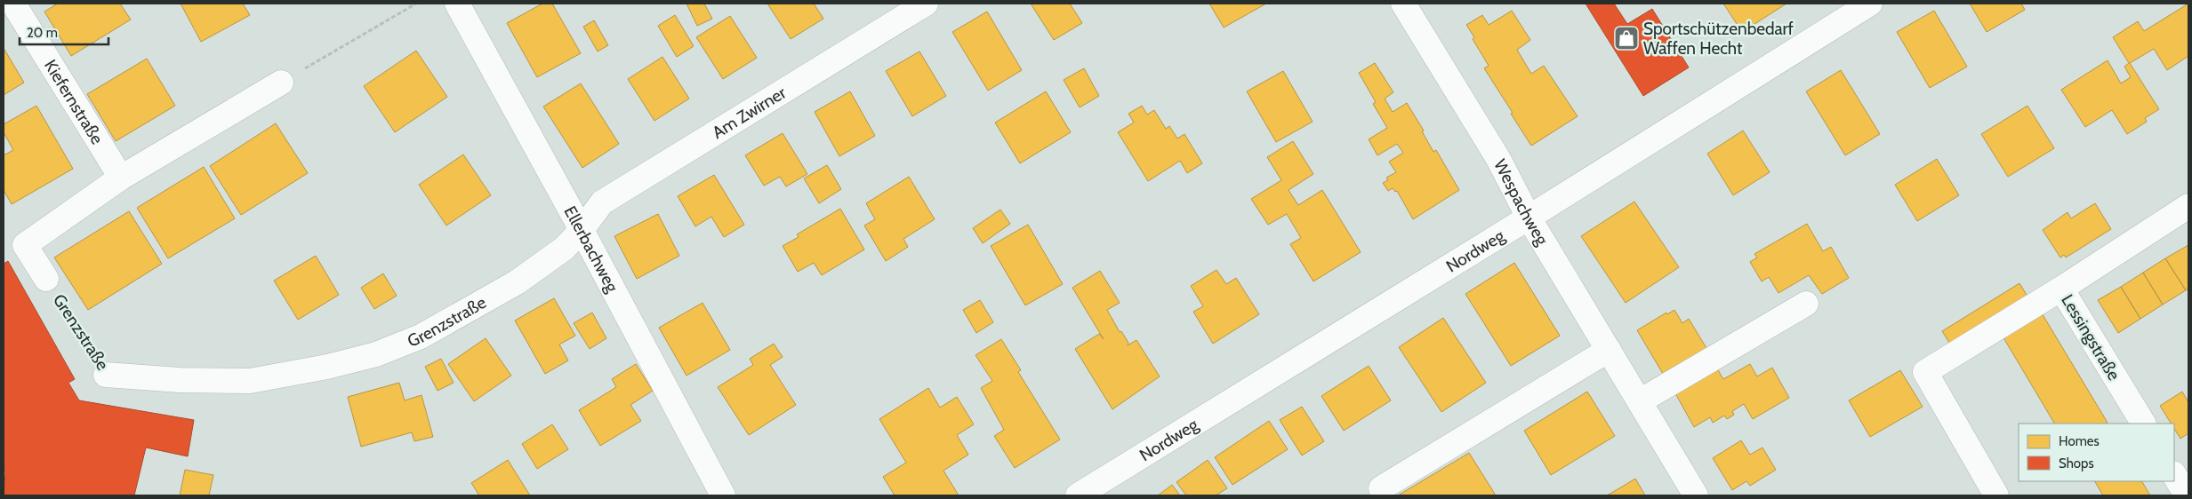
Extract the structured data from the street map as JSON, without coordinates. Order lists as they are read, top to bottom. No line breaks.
{"streets":{"street":["Kiefernstraße","Am Zwirner","Wespachweg","Ellerbachweg","Nordweg","Grenzstraße","Lessingstraße"]},"crossings":[["Kiefernstraße","Grenzstraße"],["Am Zwirner","Ellerbachweg"],["Am Zwirner","Grenzstraße"],["Wespachweg","Nordweg"],["Ellerbachweg","Grenzstraße"]],"places":{"shop":["Sportschützenbedarf Waffen Hecht"]},"legend":["Homes","Shops"],"scale_bar":"20 m"}
